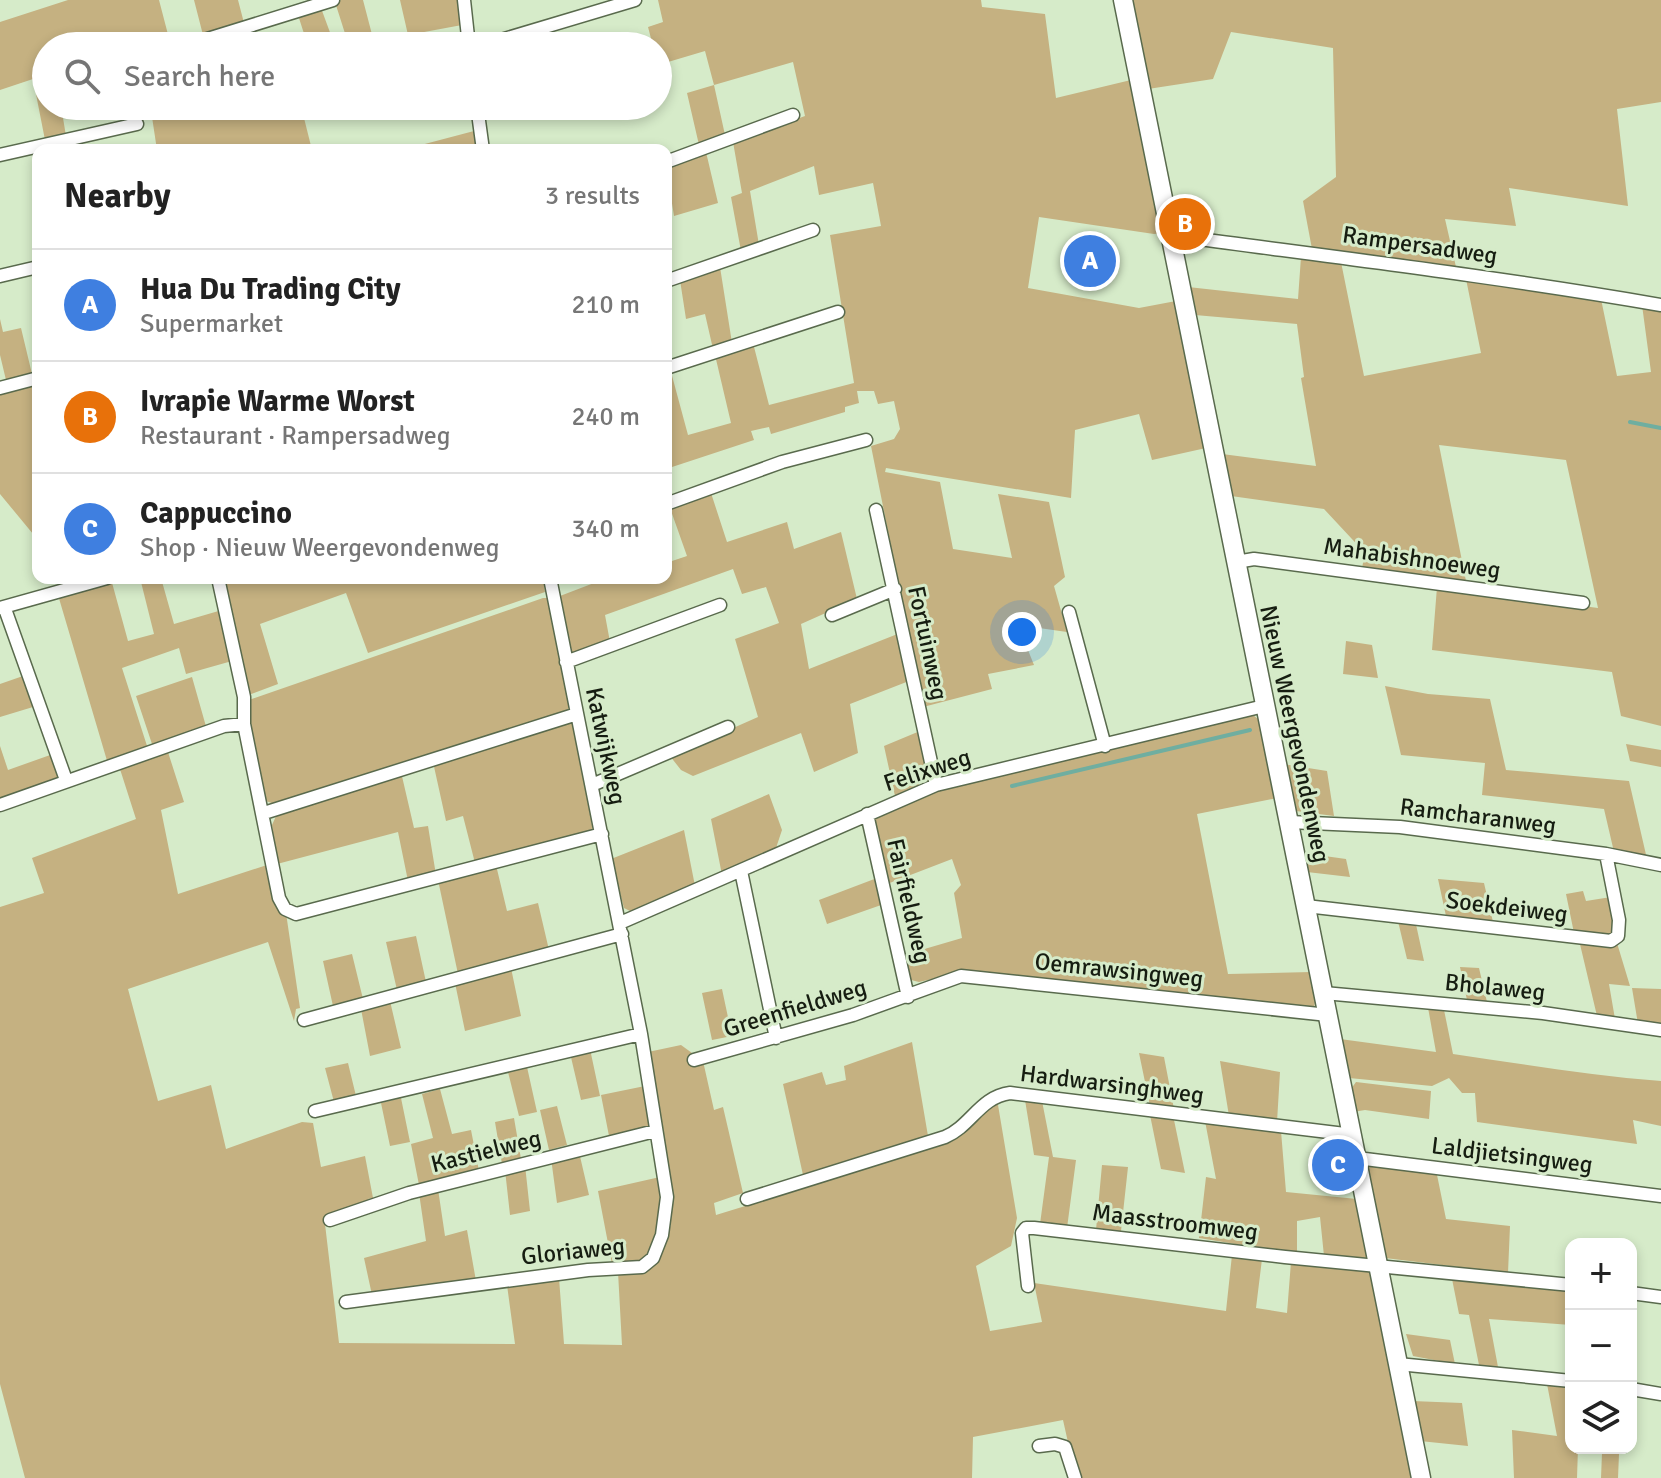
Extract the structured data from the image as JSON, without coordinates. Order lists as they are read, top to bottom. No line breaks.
{"streets":{"street":["Rampersadweg","Mahabishnoeweg","Fortuinweg","Nieuw Weergevondenweg","Katwijkweg","Felixweg","Ramcharanweg","Fairfieldweg","Soekdeiweg","Oemrawsingweg","Bholaweg","Greenfieldweg","Hardwarsinghweg","Kastielweg","Laldjietsingweg","Maasstroomweg","Gloriaweg"]},"crossings":[["Rampersadweg","Nieuw Weergevondenweg"],["Mahabishnoeweg","Nieuw Weergevondenweg"],["Fortuinweg","Felixweg"],["Nieuw Weergevondenweg","Felixweg"],["Nieuw Weergevondenweg","Ramcharanweg"],["Nieuw Weergevondenweg","Soekdeiweg"],["Nieuw Weergevondenweg","Oemrawsingweg"],["Nieuw Weergevondenweg","Bholaweg"],["Nieuw Weergevondenweg","Hardwarsinghweg"],["Nieuw Weergevondenweg","Laldjietsingweg"],["Nieuw Weergevondenweg","Maasstroomweg"],["Katwijkweg","Felixweg"],["Katwijkweg","Gloriaweg"],["Felixweg","Fairfieldweg"],["Felixweg","Gloriaweg"],["Ramcharanweg","Soekdeiweg"],["Fairfieldweg","Oemrawsingweg"],["Fairfieldweg","Greenfieldweg"],["Oemrawsingweg","Greenfieldweg"],["Kastielweg","Gloriaweg"]],"page":{"search":"Search here","heading":["Nearby","3 results"],"pins":["B","A","C"],"list":[{"mark":"A","name":"Hua Du Trading City","note":"Supermarket","value":"210 m"},{"mark":"B","name":"Ivrapie Warme Worst","note":"Restaurant · Rampersadweg","value":"240 m"},{"mark":"C","name":"Cappuccino","note":"Shop · Nieuw Weergevondenweg","value":"340 m"}],"map_buttons":["+","−"]}}
